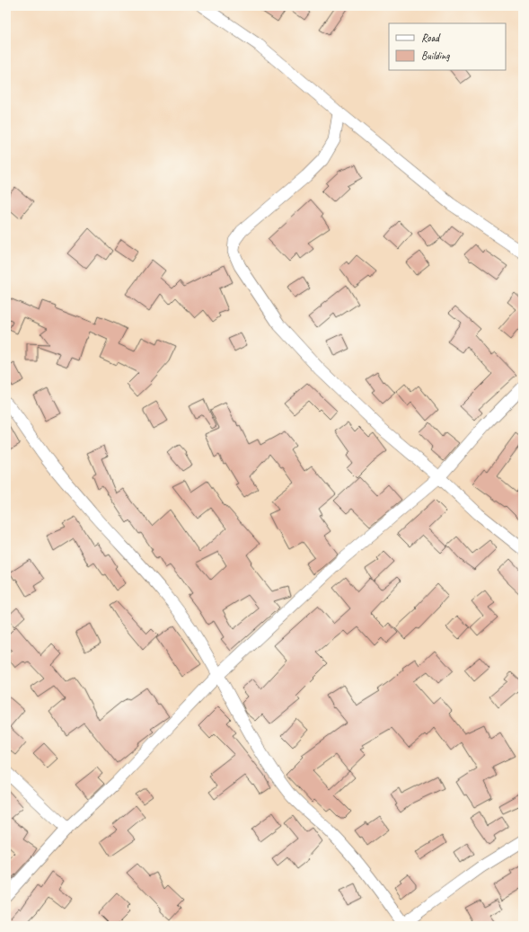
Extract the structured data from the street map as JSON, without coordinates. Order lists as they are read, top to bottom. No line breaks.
{"legend":["Road","Building"]}
